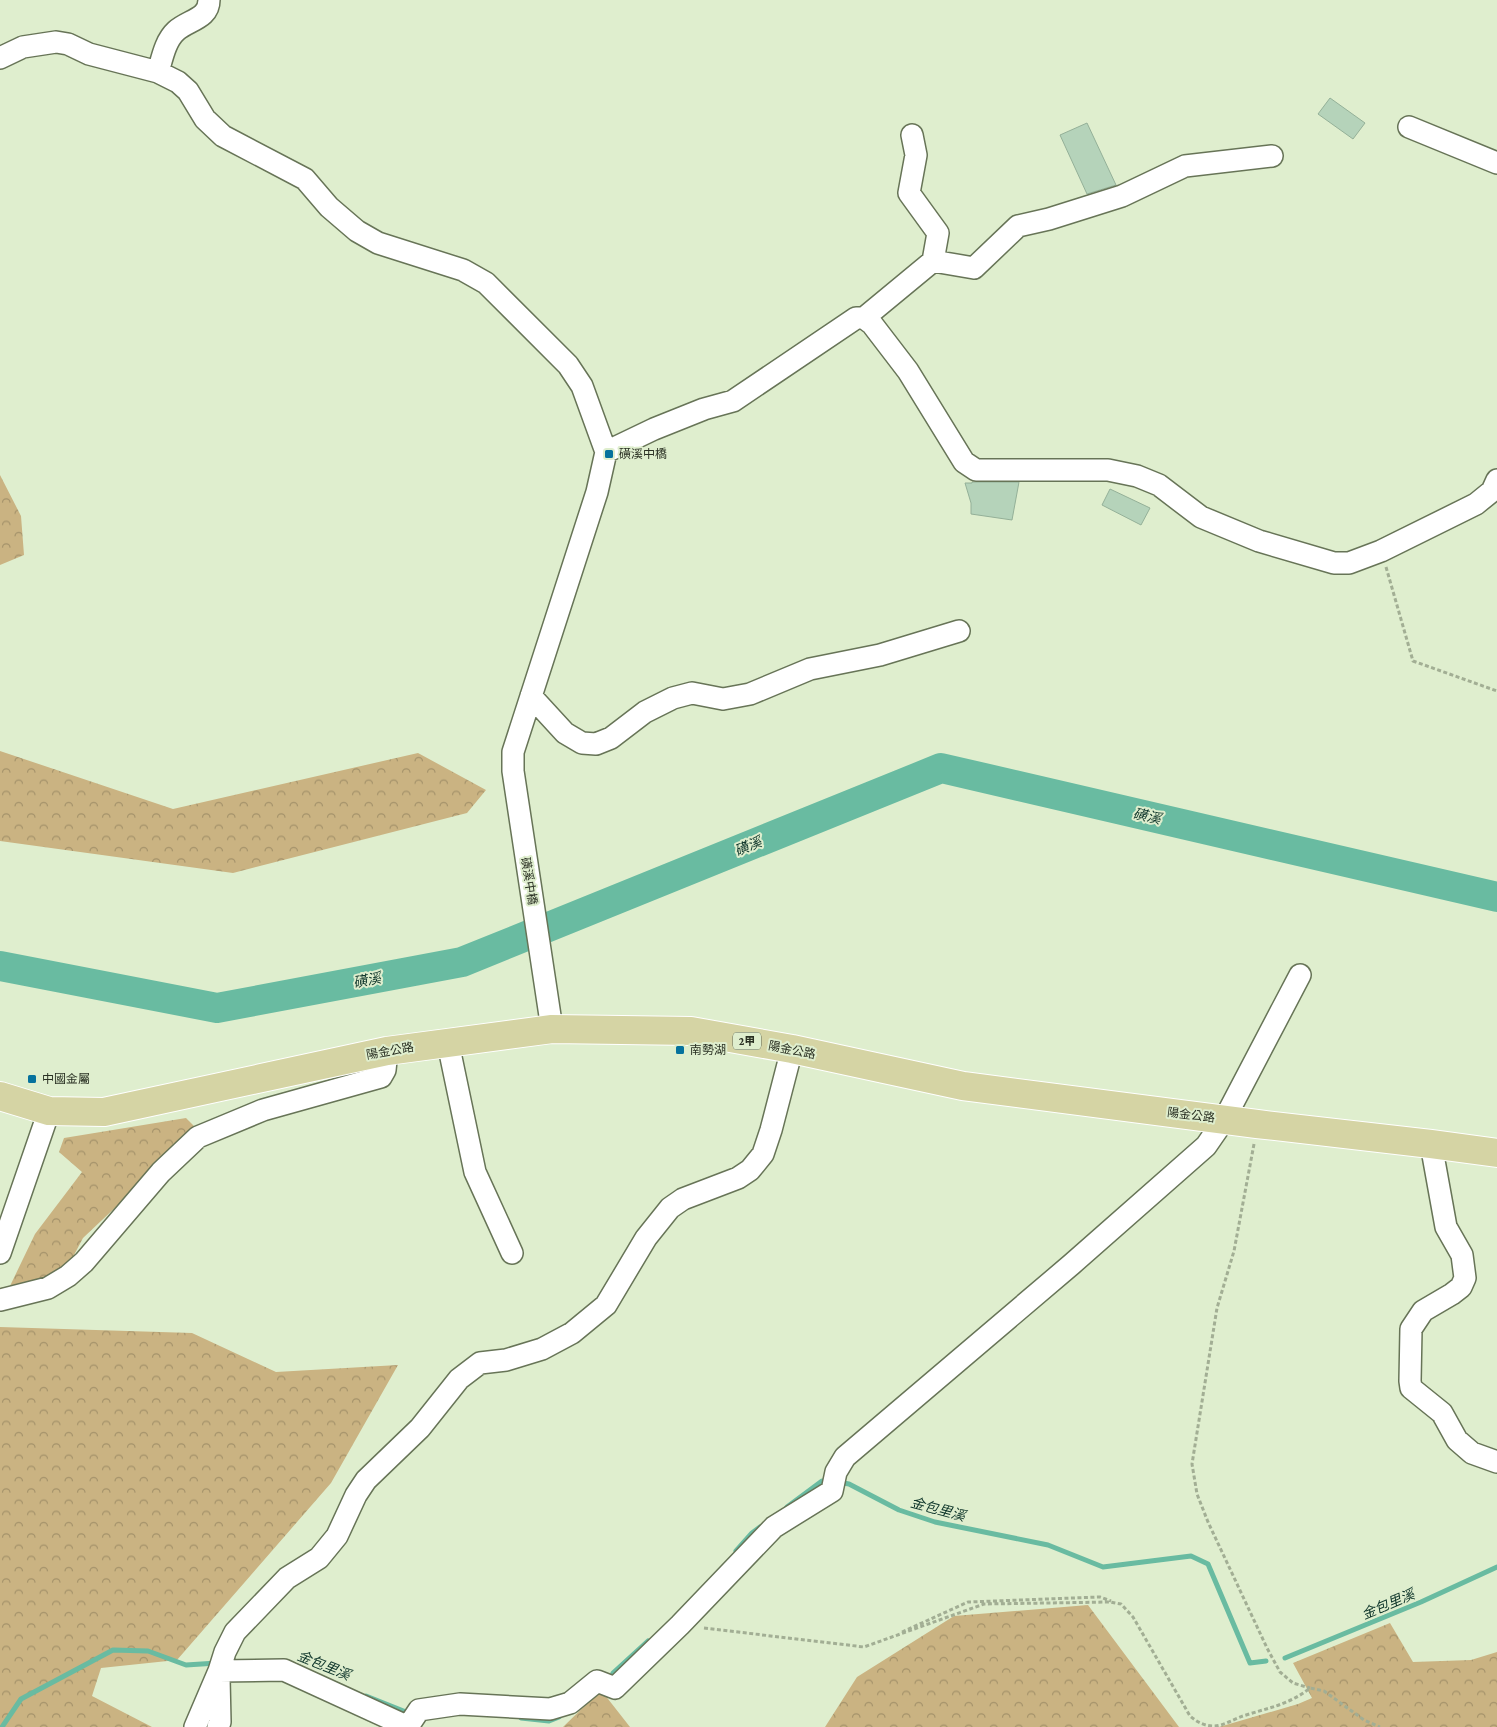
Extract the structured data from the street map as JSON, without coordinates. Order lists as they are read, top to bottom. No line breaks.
{"streets":{"main road":["2甲","陽金公路"],"street":["磺溪中橋"]},"crossings":[["磺溪中橋","陽金公路"]],"water":["磺溪","金包里溪"],"places":{"transit":["磺溪中橋","南勢湖","中國金屬"]}}
